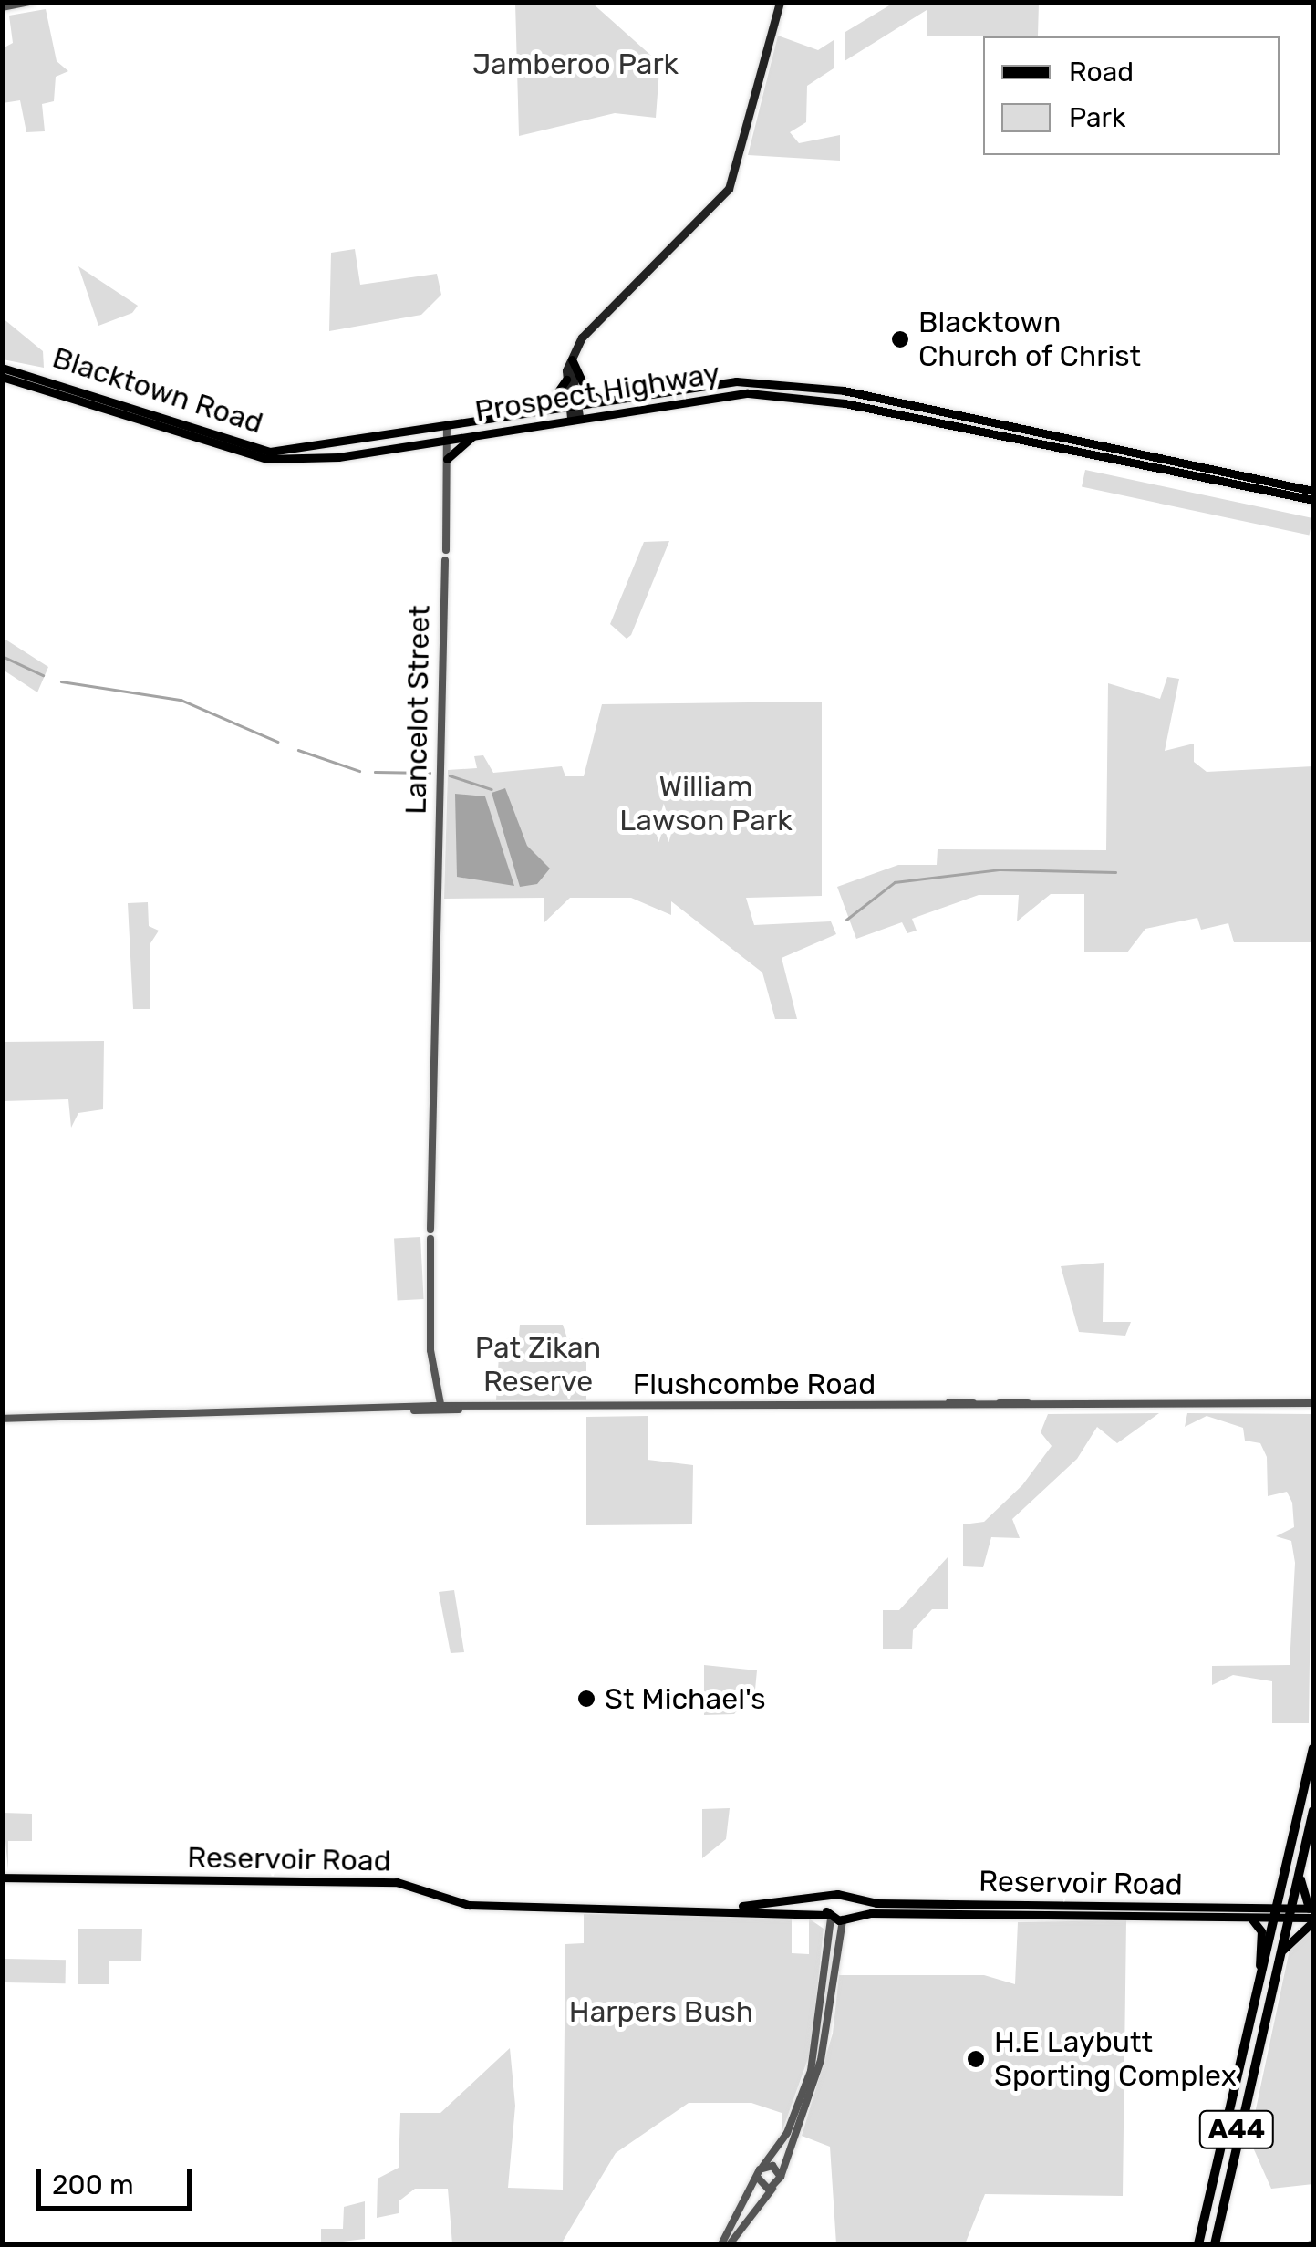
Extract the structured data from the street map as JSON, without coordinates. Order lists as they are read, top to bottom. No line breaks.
{"streets":{"highway":["A44"],"main road":["Blacktown Road","Prospect Highway","Reservoir Road"],"street":["Lancelot Street","Flushcombe Road"]},"crossings":[["Blacktown Road","Prospect Highway"],["Lancelot Street","Flushcombe Road"],["Reservoir Road","A44"]],"parks":["Jamberoo Park","William Lawson Park","Pat Zikan Reserve","Harpers Bush"],"places":["Blacktown Church of Christ","St Michael's","H.E Laybutt Sporting Complex"],"legend":["Road","Park"],"scale_bar":"200 m"}
